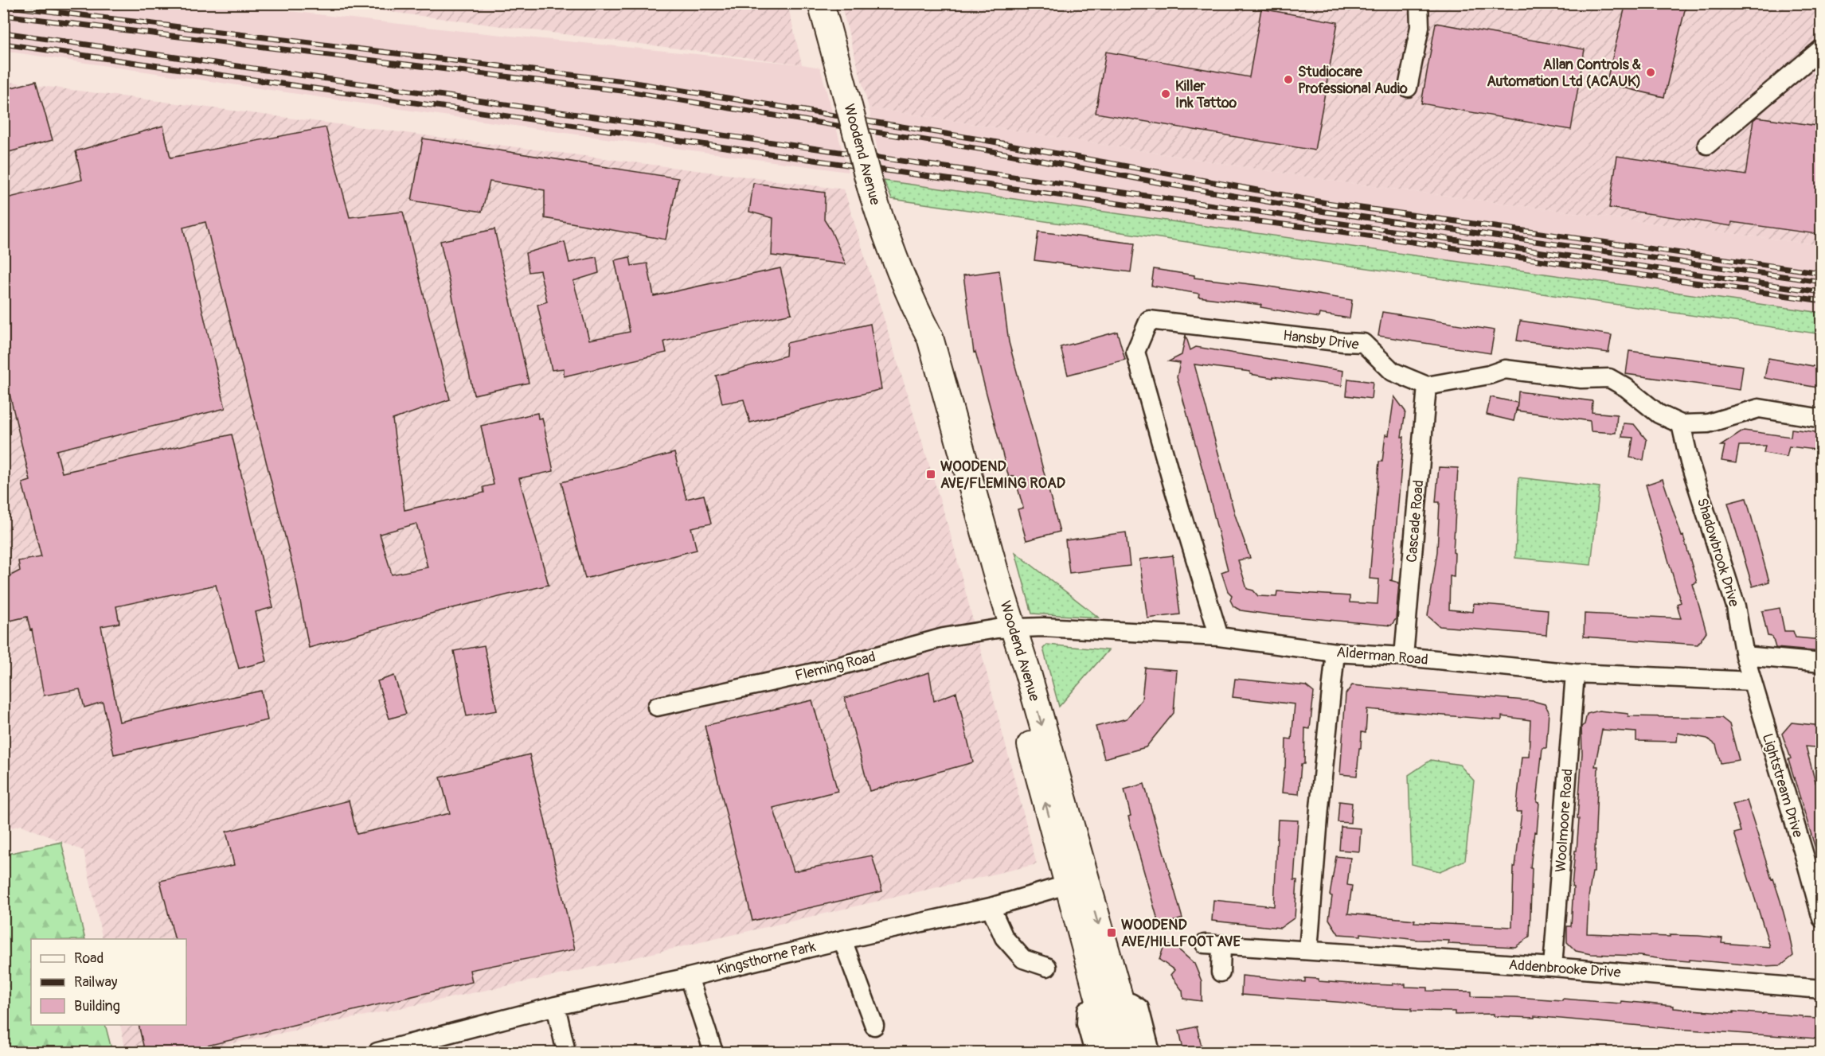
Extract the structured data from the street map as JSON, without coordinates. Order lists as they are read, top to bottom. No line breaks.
{"streets":{"street":["Woodend Avenue","Hansby Drive","Cascade Road","Shadowbrook Drive","Alderman Road","Fleming Road","Lightstream Drive","Woolmoore Road","Kingsthorne Park","Addenbrooke Drive"]},"crossings":[["Woodend Avenue","Alderman Road"],["Woodend Avenue","Fleming Road"],["Woodend Avenue","Kingsthorne Park"],["Hansby Drive","Cascade Road"],["Hansby Drive","Alderman Road"],["Cascade Road","Alderman Road"],["Shadowbrook Drive","Alderman Road"],["Shadowbrook Drive","Lightstream Drive"],["Alderman Road","Fleming Road"],["Alderman Road","Lightstream Drive"],["Alderman Road","Woolmoore Road"],["Woolmoore Road","Addenbrooke Drive"]],"places":{"other":["Allan Controls & Automation Ltd (ACAUK)","Studiocare Professional Audio","Killer Ink Tattoo"],"transit":["WOODEND AVE/FLEMING ROAD","WOODEND AVE/HILLFOOT AVE"]},"legend":["Road","Railway","Building"]}
